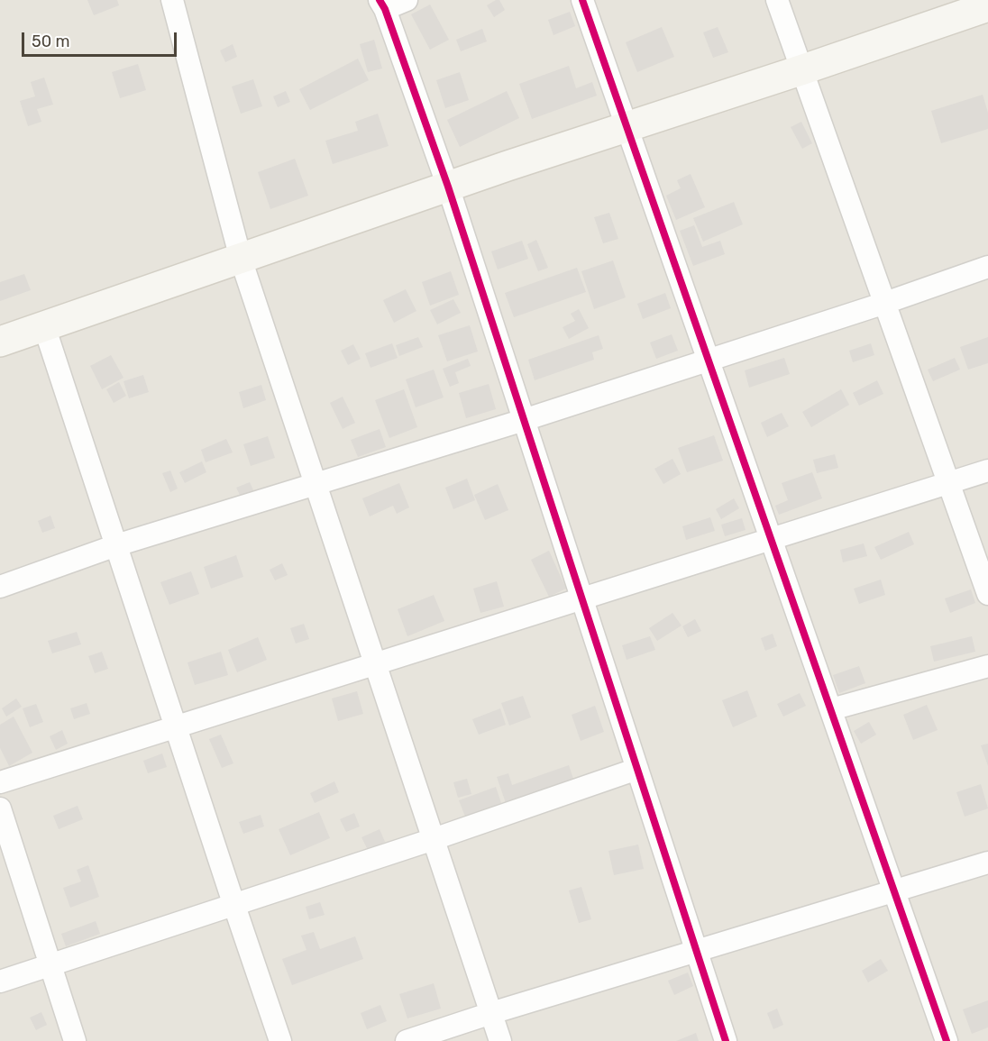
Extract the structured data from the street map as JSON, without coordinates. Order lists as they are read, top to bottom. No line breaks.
{"scale_bar":"50 m"}
